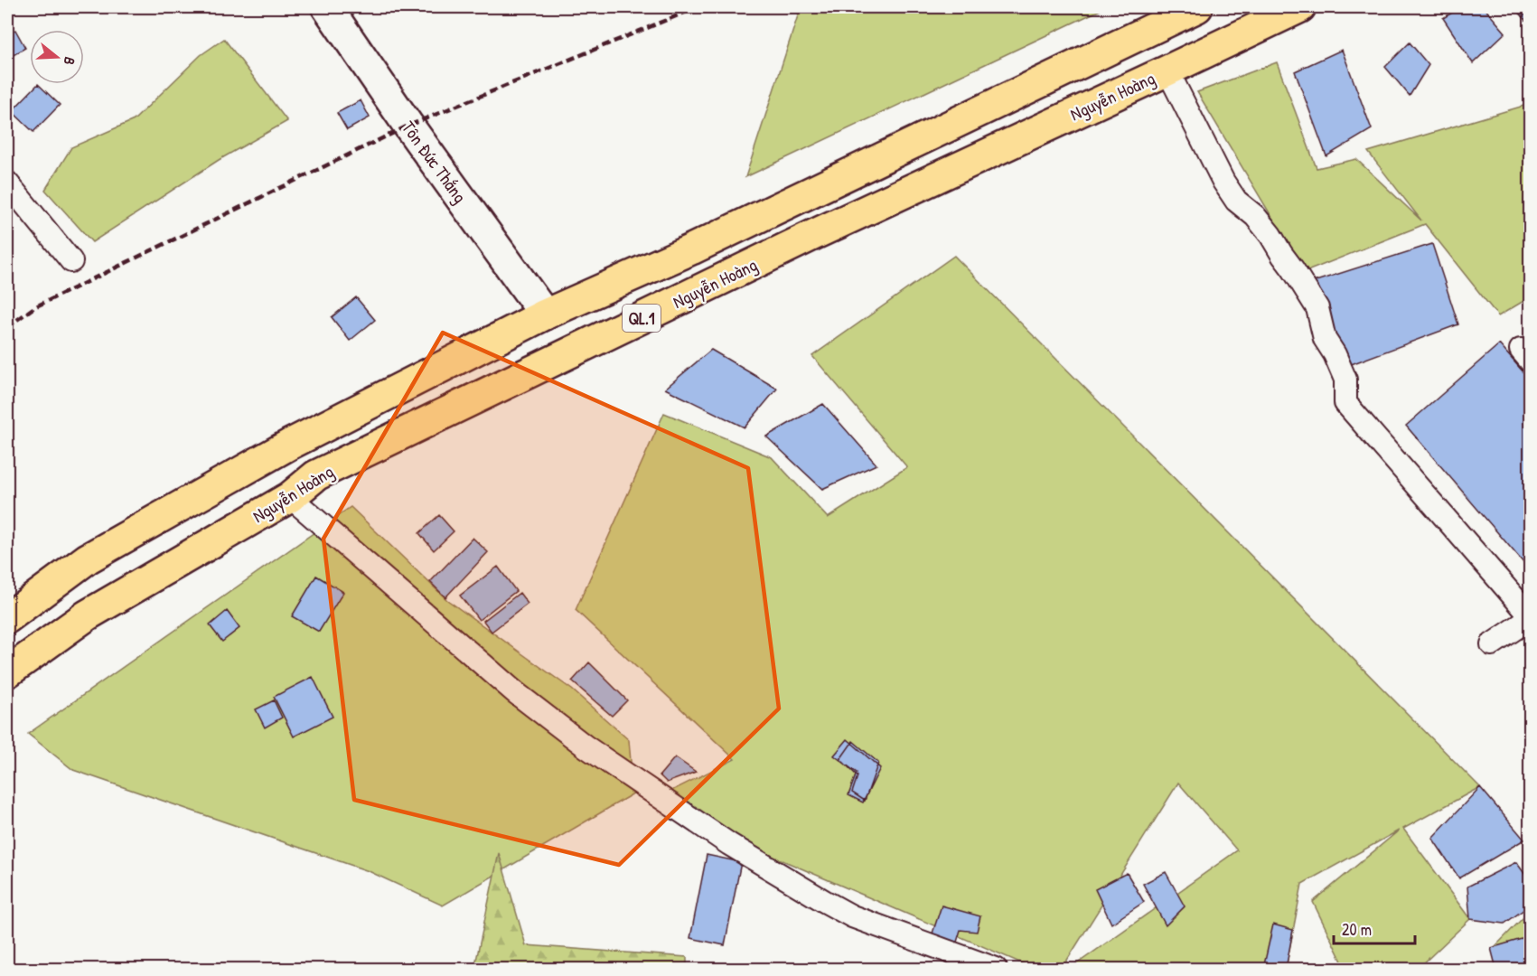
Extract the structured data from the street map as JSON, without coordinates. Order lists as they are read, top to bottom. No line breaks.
{"streets":{"highway":["Nguyễn Hoàng","QL.1"],"street":["Tôn Đức Thắng"]},"crossings":[["Tôn Đức Thắng","QL.1"]],"scale_bar":"20 m","north":"right"}
